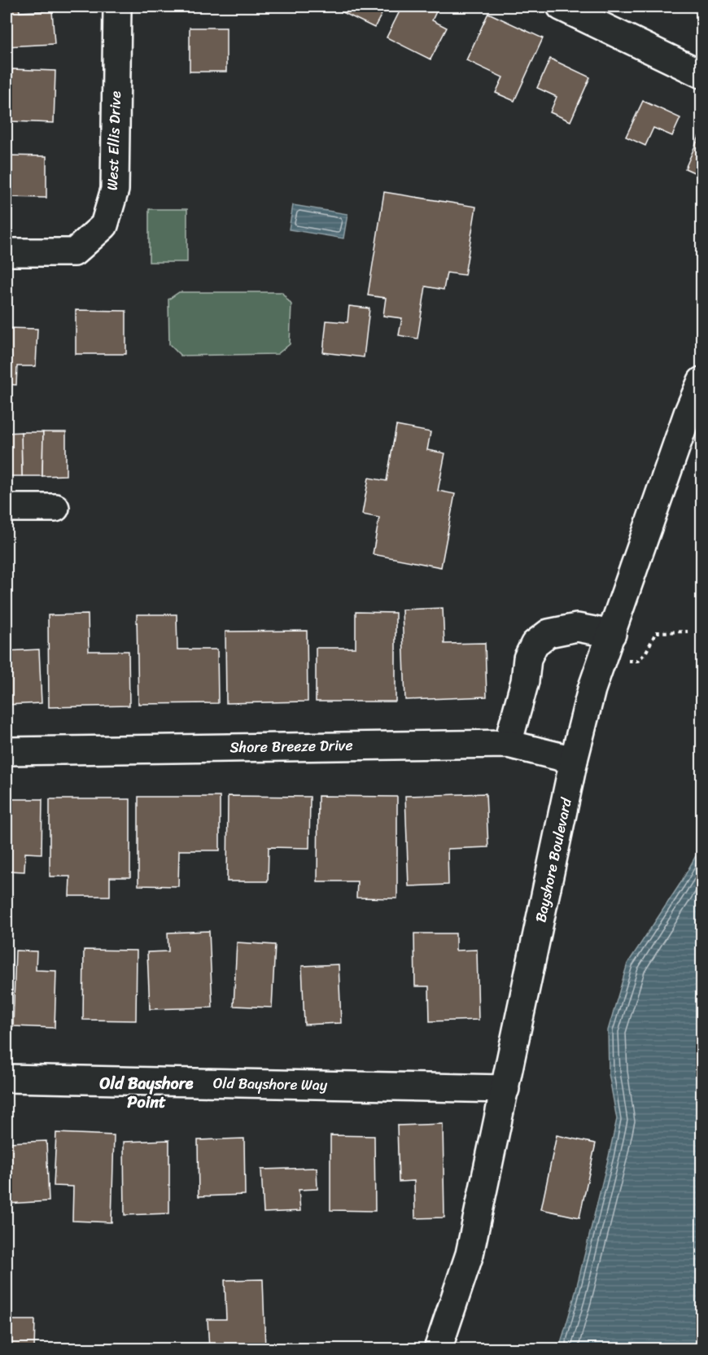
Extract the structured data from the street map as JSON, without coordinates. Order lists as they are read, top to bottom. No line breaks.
{"streets":{"street":["West Ellis Drive","Shore Breeze Drive","Bayshore Boulevard","Old Bayshore Way"]},"crossings":[["Shore Breeze Drive","Bayshore Boulevard"],["Bayshore Boulevard","Old Bayshore Way"]],"districts":["Old Bayshore Point"]}
